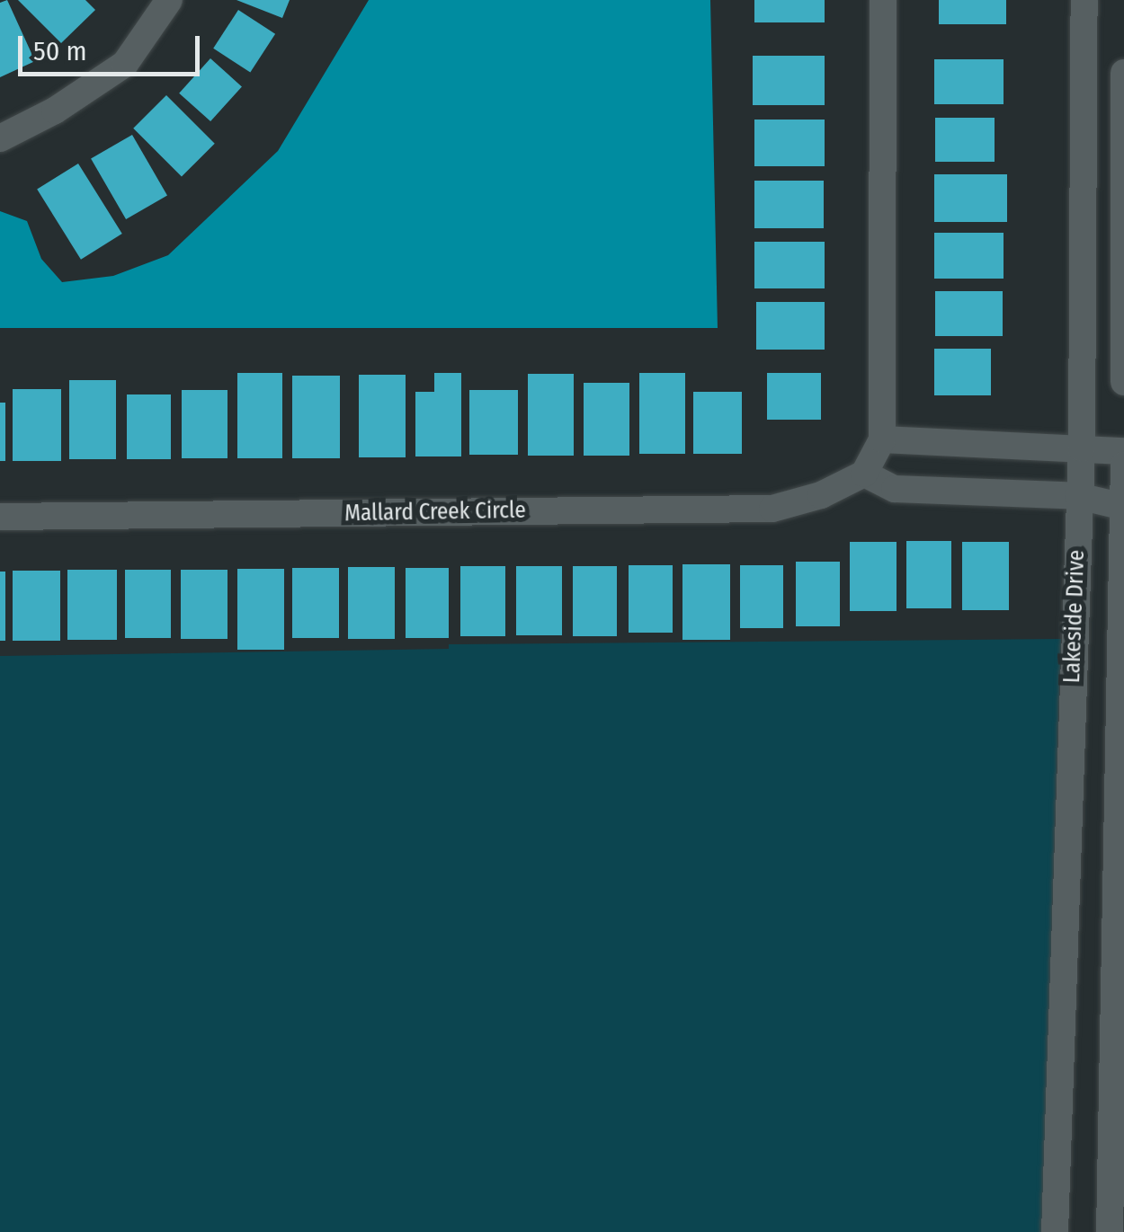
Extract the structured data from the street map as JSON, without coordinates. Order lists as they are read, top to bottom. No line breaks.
{"streets":{"street":["Mallard Creek Circle","Lakeside Drive"]},"scale_bar":"50 m"}
